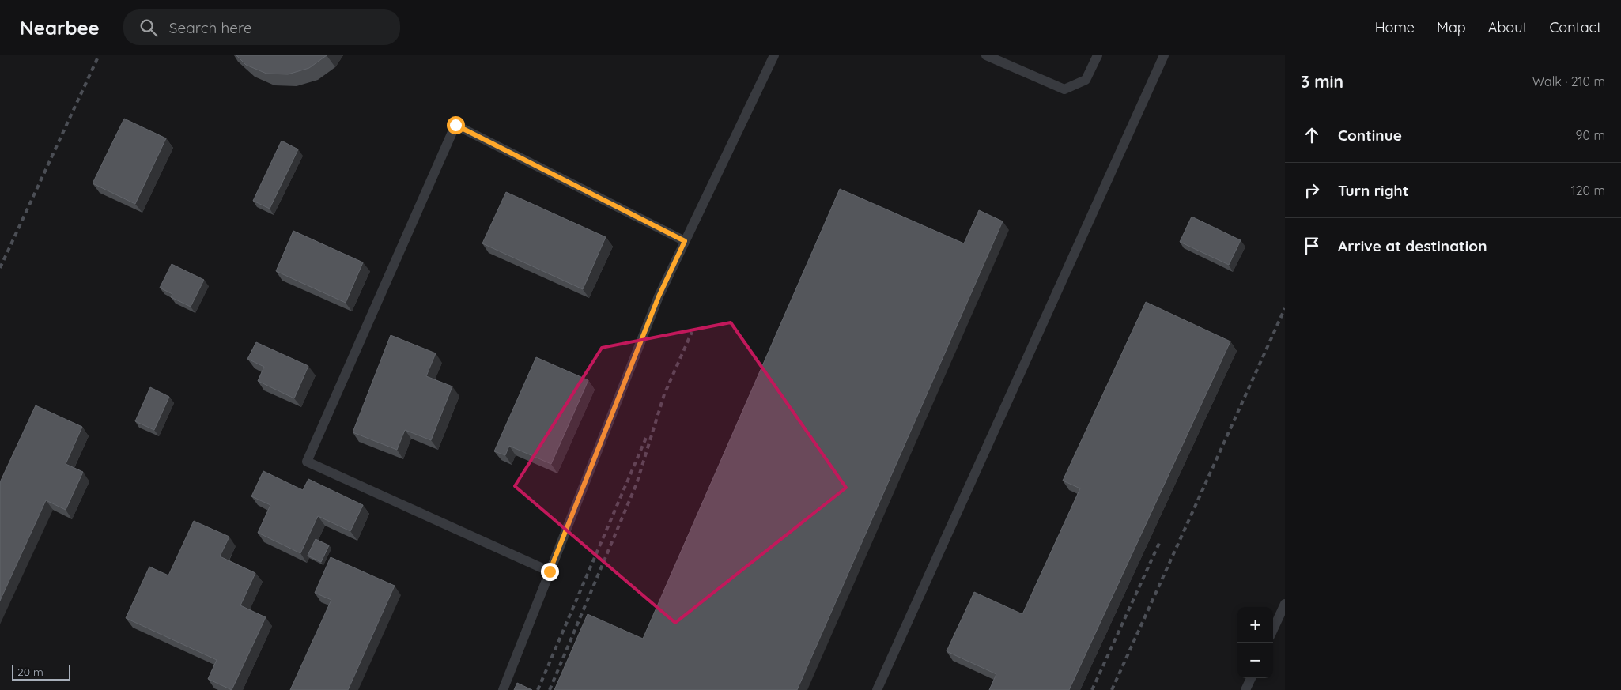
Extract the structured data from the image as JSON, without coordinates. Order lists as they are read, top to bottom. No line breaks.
{"scale_bar":"20 m","page":{"header":"Nearbee","search":"Search here","nav":["Home","Map","About","Contact"],"heading":["3 min","Walk · 210 m"],"list":[["Continue","90 m"],["Turn right","120 m"],"Arrive at destination"],"map_buttons":["+","−"],"scale":"20 m"}}
